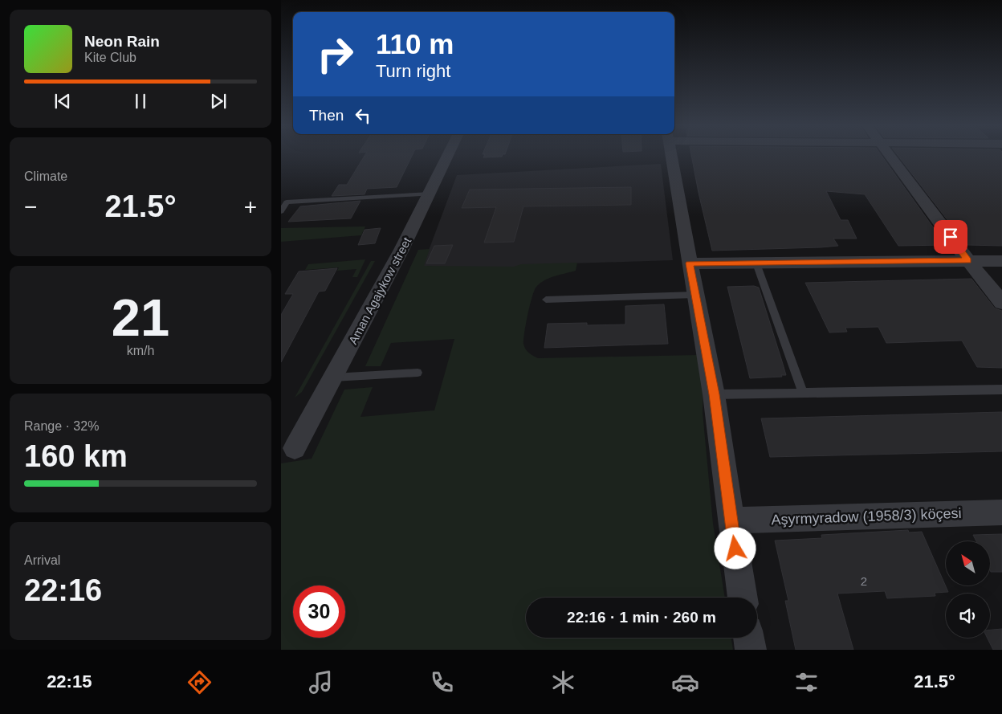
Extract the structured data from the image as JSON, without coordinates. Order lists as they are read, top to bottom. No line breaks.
{"streets":{"street":["Aman Agajykow street","Aşyrmyradow (1958/3) köçesi"]},"house_numbers":["2"],"north":"top left","page":{"turn":["110 m","Turn right"],"song":["Neon Rain","Kite Club"],"then":"Then","tile":["Climate",["21","km/h"],["Range · 32%","160 km"],["Arrival","22:16"]],"heat":["−","21.5°","+"],"limit":"30","trip":"22:16 · 1 min · 260 m","tabs":["22:15","21.5°"]}}
